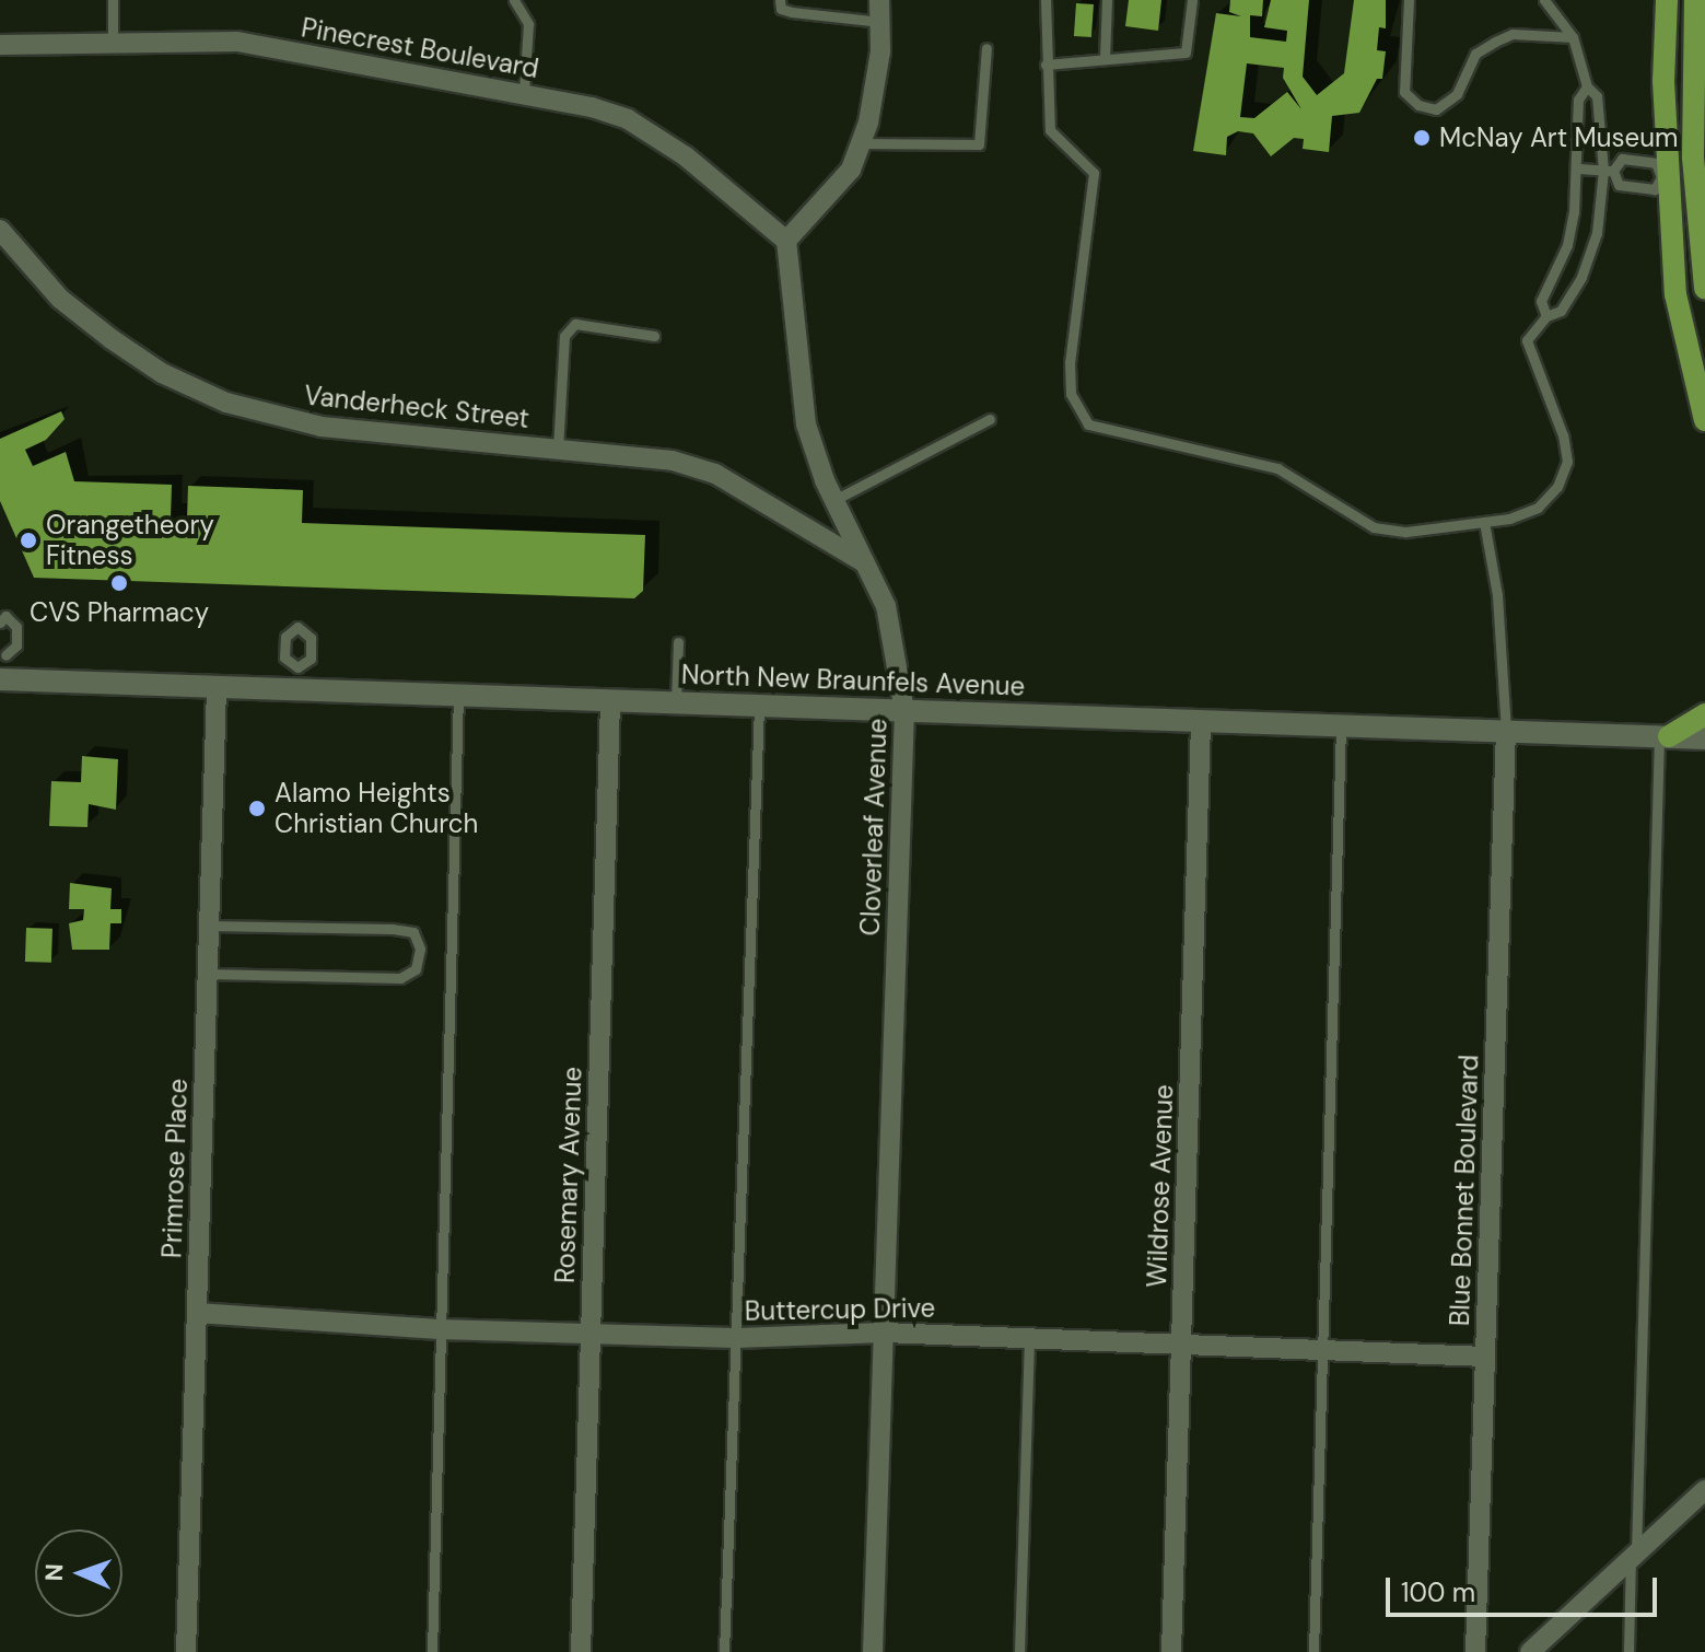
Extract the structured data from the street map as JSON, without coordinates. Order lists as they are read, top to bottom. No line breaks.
{"streets":{"street":["Pinecrest Boulevard","Vanderheck Street","North New Braunfels Avenue","Cloverleaf Avenue","Primrose Place","Rosemary Avenue","Wildrose Avenue","Blue Bonnet Boulevard","Buttercup Drive"]},"crossings":[["Pinecrest Boulevard","Cloverleaf Avenue"],["Vanderheck Street","Cloverleaf Avenue"],["North New Braunfels Avenue","Cloverleaf Avenue"],["North New Braunfels Avenue","Primrose Place"],["North New Braunfels Avenue","Rosemary Avenue"],["North New Braunfels Avenue","Wildrose Avenue"],["North New Braunfels Avenue","Blue Bonnet Boulevard"],["Cloverleaf Avenue","Buttercup Drive"],["Primrose Place","Buttercup Drive"],["Rosemary Avenue","Buttercup Drive"],["Wildrose Avenue","Buttercup Drive"],["Blue Bonnet Boulevard","Buttercup Drive"]],"places":["McNay Art Museum","Orangetheory Fitness","CVS Pharmacy","Alamo Heights Christian Church"],"scale_bar":"100 m","north":"left"}
